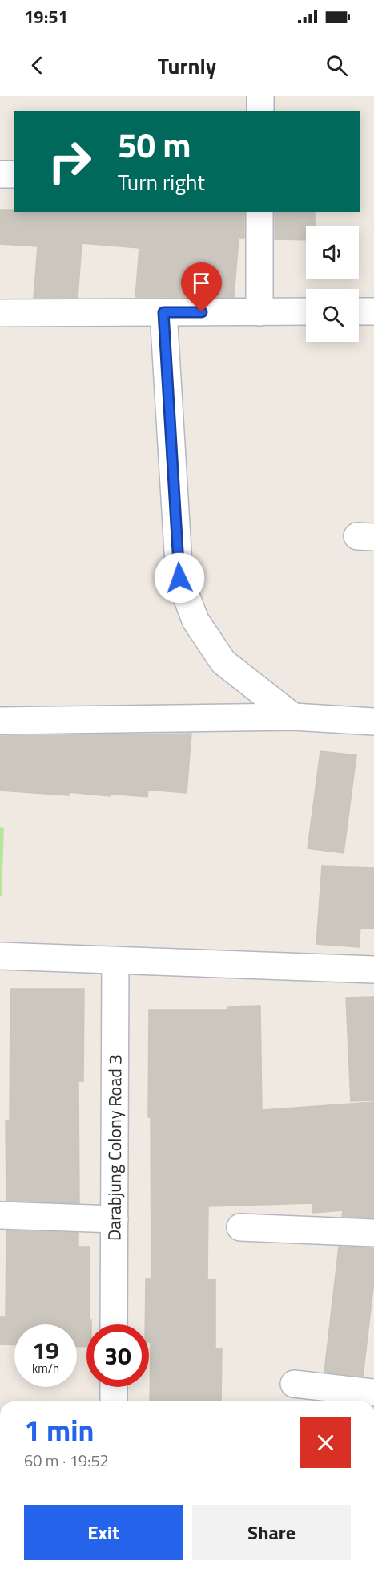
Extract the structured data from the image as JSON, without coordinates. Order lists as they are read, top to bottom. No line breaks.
{"streets":{"street":["Darabjung Colony Road 3"]},"page":{"status":"19:51","header":"Turnly","turn":["50 m","Turn right"],"speed":"19 km/h","limit":"30","heading":["1 min","60 m · 19:52"],"buttons":["Exit","Share"]}}
